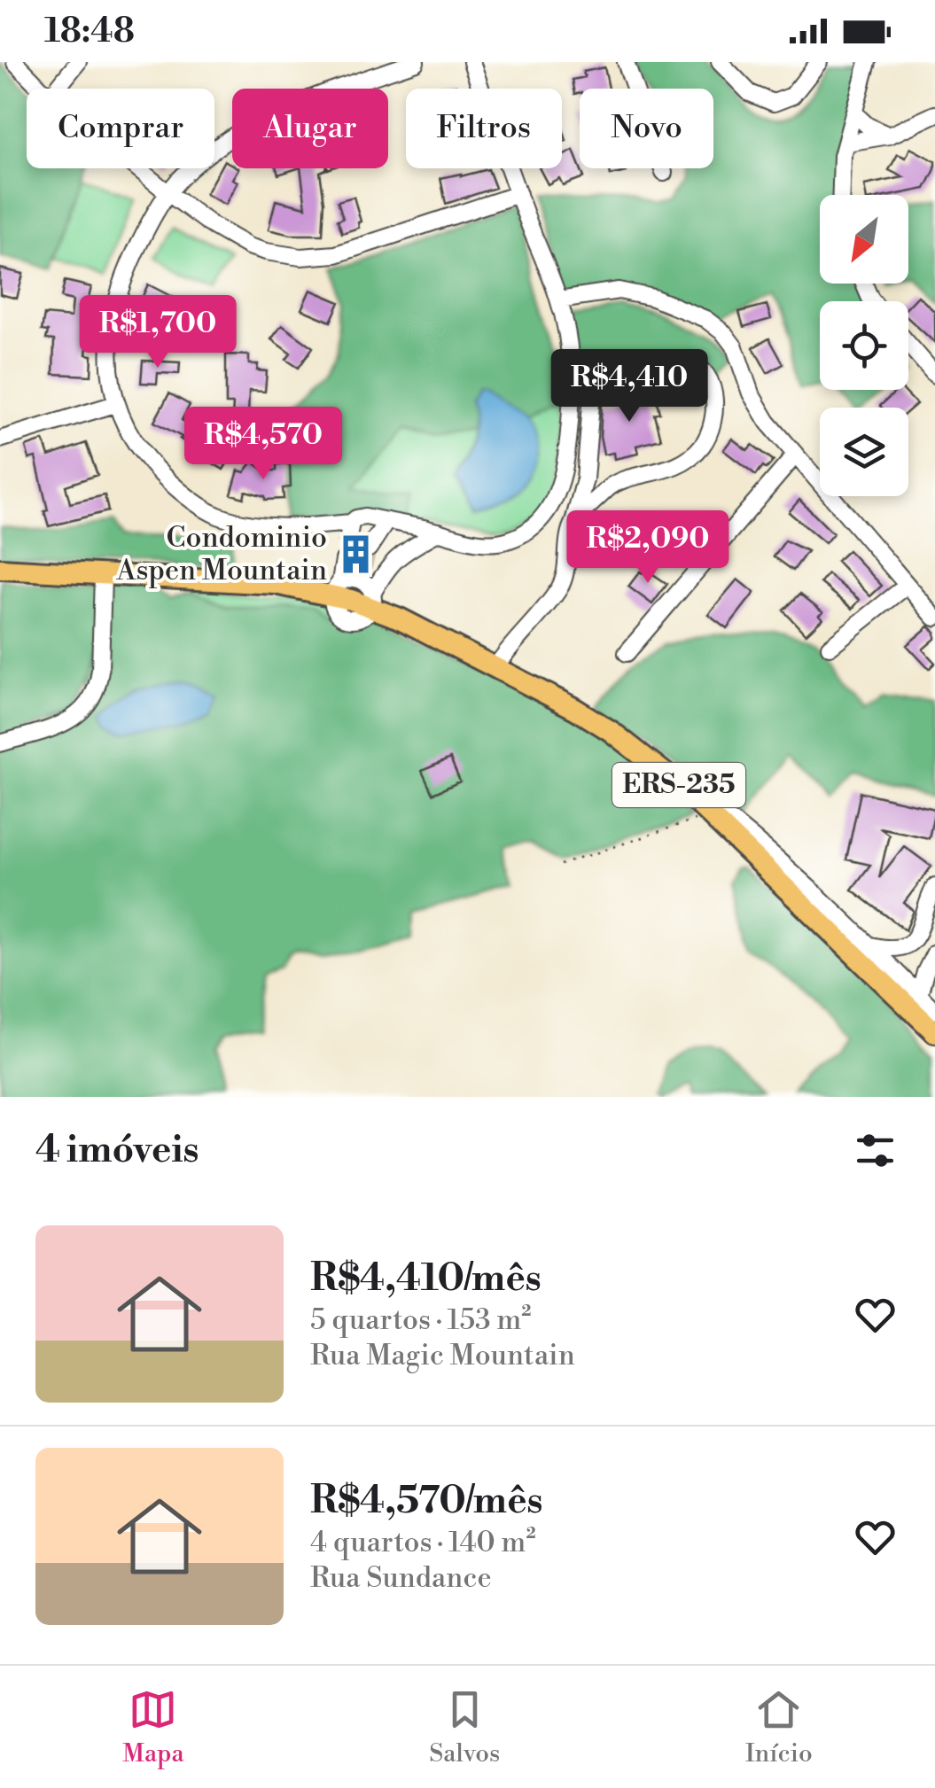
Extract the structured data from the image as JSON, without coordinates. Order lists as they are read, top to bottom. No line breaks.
{"streets":{"main road":["ERS-235"]},"places":{"building":["Condominio Aspen Mountain"]},"north":"bottom left","page":{"status":"18:48","chip":["Comprar","Alugar","Filtros","Novo"],"price":["R$1,700","R$4,410","R$4,570","R$2,090"],"heading":"4 imóveis","list":[{"name":"R$4,410/mês","note":"5 quartos · 153 m² · Rua Magic Mountain"},{"name":"R$4,570/mês","note":"4 quartos · 140 m² · Rua Sundance"}],"tabs":["Mapa","Salvos","Início"]}}
